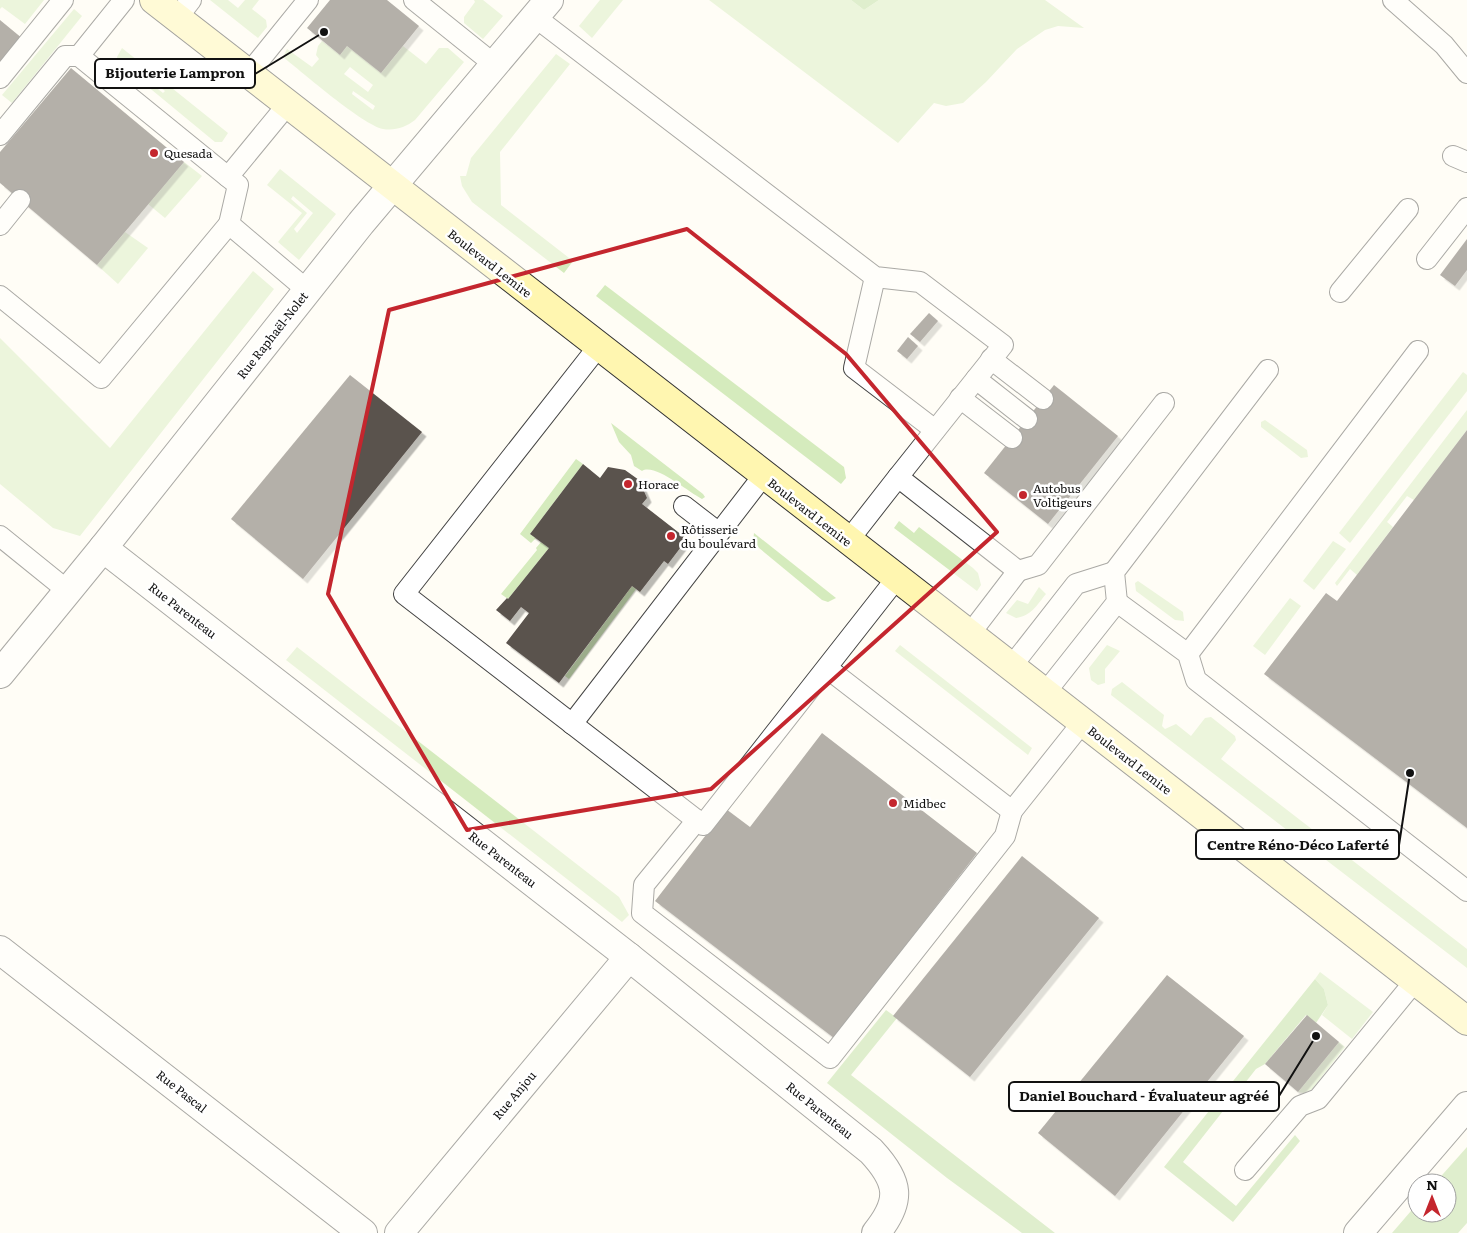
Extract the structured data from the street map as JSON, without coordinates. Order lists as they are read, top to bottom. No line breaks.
{"streets":{"main road":["Boulevard Lemire"],"street":["Rue Raphaël-Nolet","Rue Parenteau","Rue Pascal","Rue Anjou"]},"crossings":[["Boulevard Lemire","Rue Raphaël-Nolet"],["Rue Raphaël-Nolet","Rue Parenteau"],["Rue Parenteau","Rue Anjou"]],"places":["Bijouterie Lampron","Quesada","Horace","Autobus Voltigeurs","Rôtisserie du boulevard","Centre Réno-Déco Laferté","Midbec","Daniel Bouchard - Évaluateur agréé"],"north":"top"}
